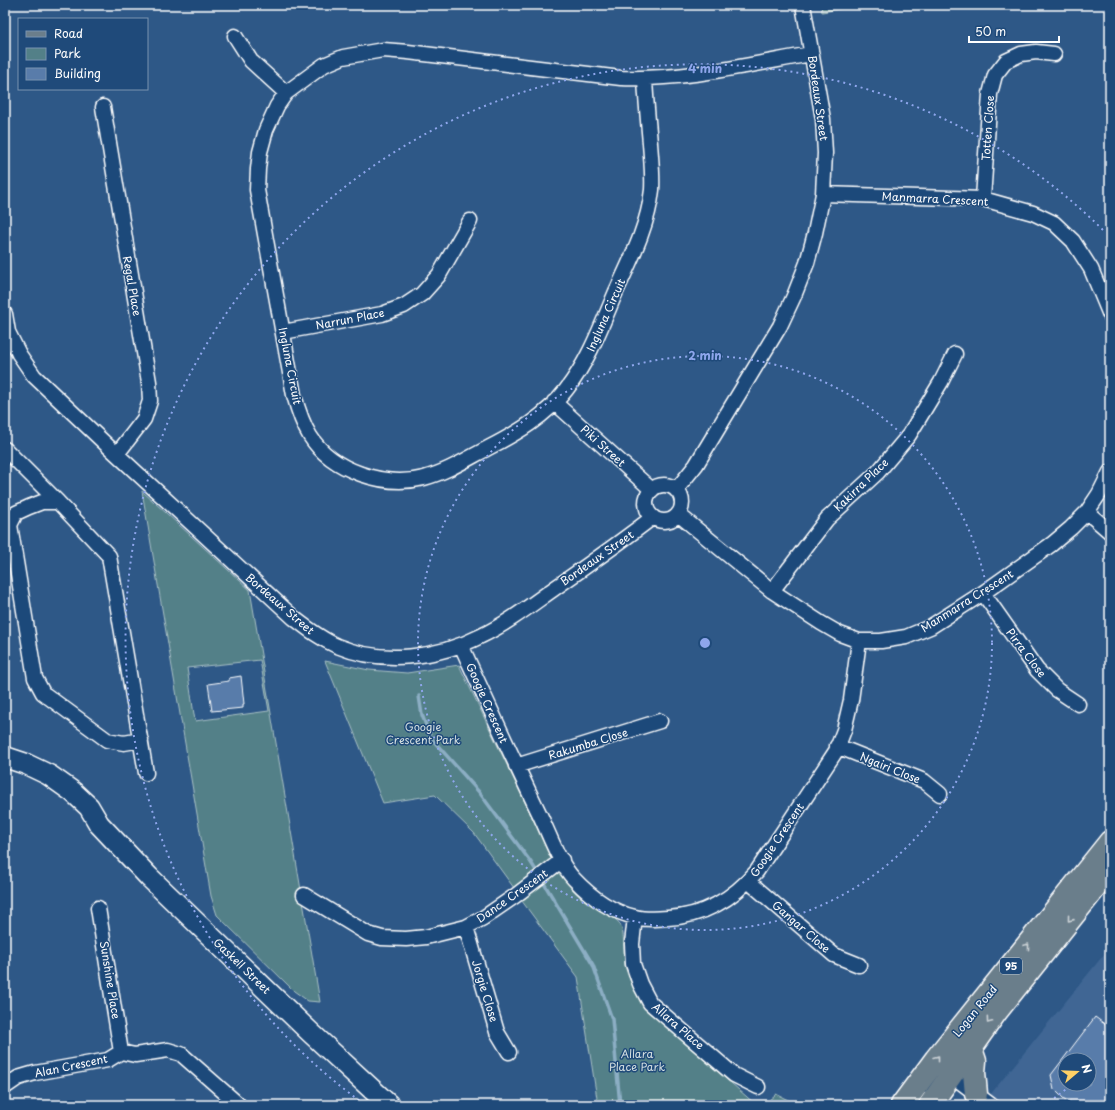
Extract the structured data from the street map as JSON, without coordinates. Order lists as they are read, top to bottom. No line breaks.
{"streets":{"main road":["95","Logan Road"],"street":["Bordeaux Street","Totten Close","Manmarra Crescent","Regal Place","Ingluna Circuit","Narrun Place","Piki Street","Kakirra Place","Pirra Close","Googie Crescent","Rakumba Close","Ngairi Close","Dance Crescent","Gangar Close","Gaskell Street","Sunshine Place","Jorgie Close","Allara Place","Alan Crescent"]},"crossings":[["Bordeaux Street","Manmarra Crescent"],["Bordeaux Street","Regal Place"],["Bordeaux Street","Ingluna Circuit"],["Bordeaux Street","Piki Street"],["Bordeaux Street","Googie Crescent"],["Totten Close","Manmarra Crescent"],["Manmarra Crescent","Piki Street"],["Manmarra Crescent","Kakirra Place"],["Manmarra Crescent","Pirra Close"],["Manmarra Crescent","Googie Crescent"],["Ingluna Circuit","Narrun Place"],["Ingluna Circuit","Piki Street"],["Googie Crescent","Rakumba Close"],["Googie Crescent","Ngairi Close"],["Googie Crescent","Dance Crescent"],["Googie Crescent","Gangar Close"],["Googie Crescent","Allara Place"],["Dance Crescent","Jorgie Close"],["Sunshine Place","Alan Crescent"]],"parks":["Googie Crescent Park","Allara Place Park"],"legend":["Road","Park","Building"],"scale_bar":"50 m","north":"right","rings":["4 min","2 min"]}
